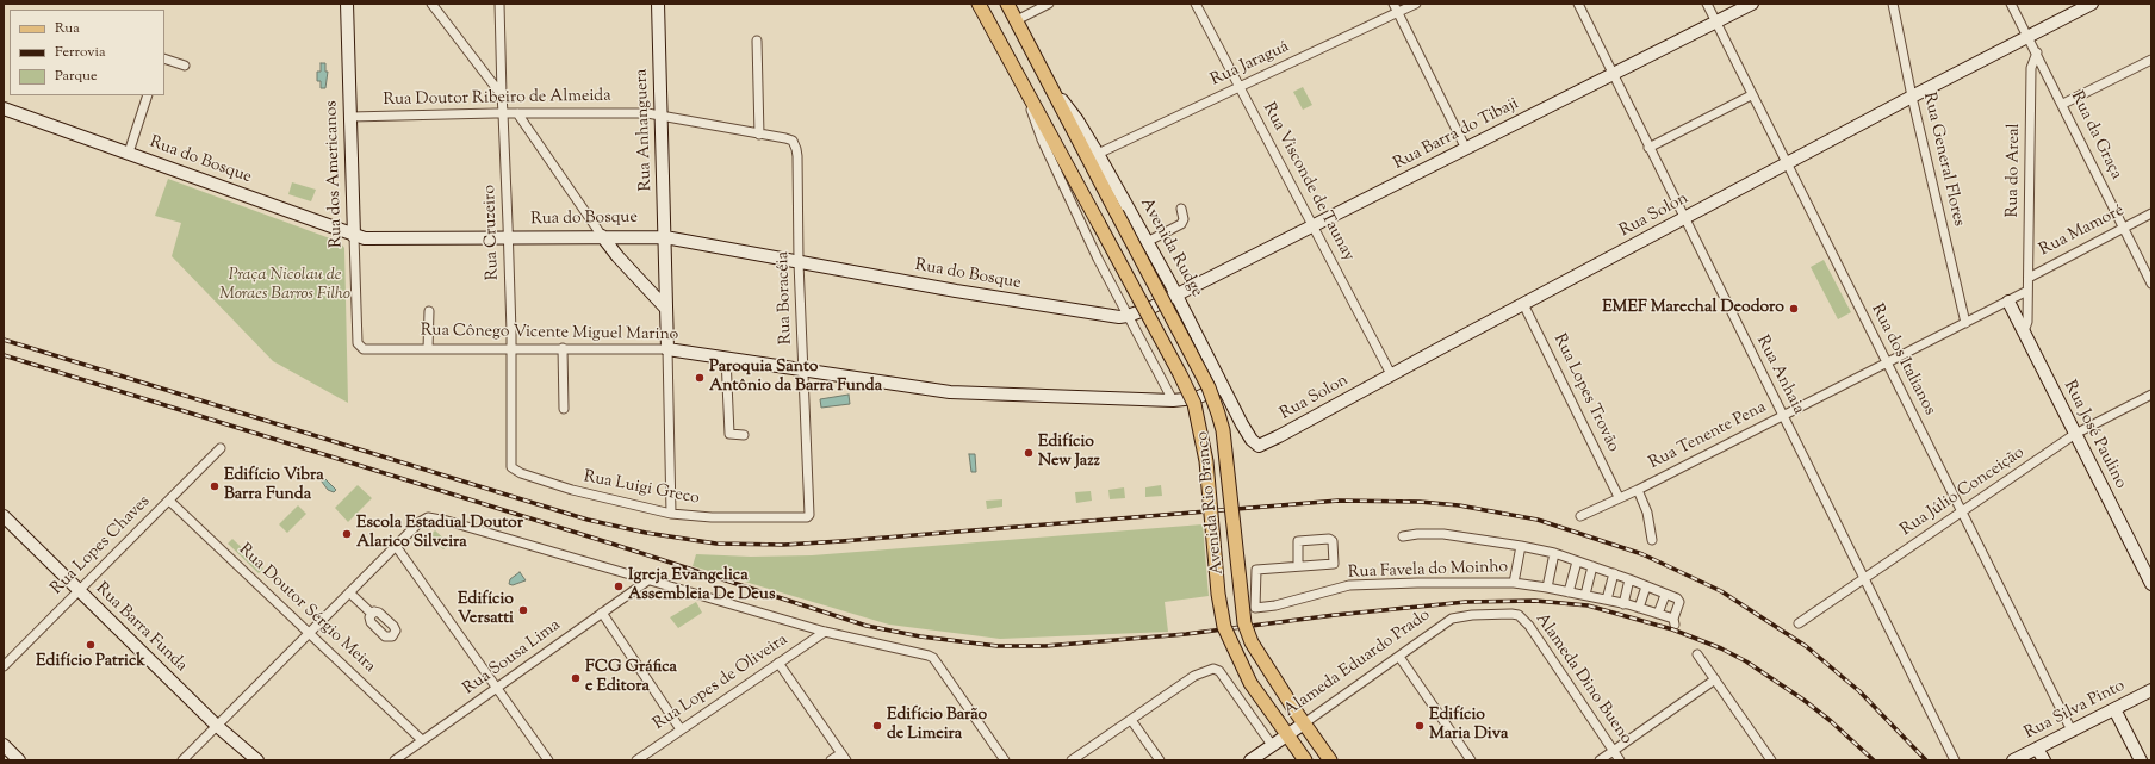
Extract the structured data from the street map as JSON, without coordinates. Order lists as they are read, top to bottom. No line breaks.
{"streets":{"main road":["Avenida Rudge","Avenida Rio Branco"],"street":["Rua Jaraguá","Rua Doutor Ribeiro de Almeida","Rua Anhanguera","Rua Barra do Tibaji","Rua da Graça","Rua General Flores","Rua do Bosque","Rua do Areal","Rua dos Americanos","Rua Visconde de Taunay","Rua Solon","Rua Mamoré","Rua Cruzeiro","Rua Boracéia","Rua Cônego Vicente Miguel Marino","Rua dos Italianos","Rua Anhaia","Rua Lopes Trovão","Rua José Paulino","Rua Tenente Pena","Rua Luigi Greco","Rua Júlio Conceição","Rua Lopes Chaves","Rua Favela do Moinho","Rua Doutor Sérgio Meira","Rua Barra Funda","Rua Sousa Lima","Alameda Eduardo Prado","Alameda Dino Bueno","Rua Lopes de Oliveira","Rua Silva Pinto"]},"crossings":[["Rua Jaraguá","Rua Visconde de Taunay"],["Rua Jaraguá","Avenida Rudge"],["Rua Doutor Ribeiro de Almeida","Rua Anhanguera"],["Rua Doutor Ribeiro de Almeida","Rua dos Americanos"],["Rua Doutor Ribeiro de Almeida","Rua Cruzeiro"],["Rua Doutor Ribeiro de Almeida","Rua Boracéia"],["Rua Anhanguera","Rua do Bosque"],["Rua Anhanguera","Rua Cônego Vicente Miguel Marino"],["Rua Anhanguera","Rua Luigi Greco"],["Rua Barra do Tibaji","Rua do Bosque"],["Rua Barra do Tibaji","Rua Visconde de Taunay"],["Rua Barra do Tibaji","Avenida Rudge"],["Rua Barra do Tibaji","Rua dos Italianos"],["Rua Barra do Tibaji","Rua Anhaia"],["Rua da Graça","Rua do Areal"],["Rua da Graça","Rua Solon"],["Rua da Graça","Rua Mamoré"],["Rua General Flores","Rua Solon"],["Rua General Flores","Rua Tenente Pena"],["Rua do Bosque","Rua dos Americanos"],["Rua do Bosque","Rua Cruzeiro"],["Rua do Bosque","Avenida Rudge"],["Rua do Bosque","Rua Boracéia"],["Rua do Areal","Rua Mamoré"],["Rua do Areal","Rua José Paulino"],["Rua do Areal","Rua Tenente Pena"],["Rua dos Americanos","Rua Cônego Vicente Miguel Marino"],["Rua Visconde de Taunay","Rua Solon"],["Rua Solon","Avenida Rudge"],["Rua Solon","Rua dos Italianos"],["Rua Solon","Rua Anhaia"],["Rua Solon","Rua Lopes Trovão"],["Rua Cruzeiro","Rua Cônego Vicente Miguel Marino"],["Rua Cruzeiro","Rua Luigi Greco"],["Avenida Rudge","Rua Cônego Vicente Miguel Marino"],["Avenida Rudge","Avenida Rio Branco"],["Rua Boracéia","Rua Cônego Vicente Miguel Marino"],["Rua Boracéia","Rua Luigi Greco"],["Rua dos Italianos","Rua Tenente Pena"],["Rua dos Italianos","Rua Júlio Conceição"],["Rua dos Italianos","Rua Silva Pinto"],["Rua Anhaia","Rua Tenente Pena"],["Rua Anhaia","Rua Júlio Conceição"],["Rua Lopes Trovão","Rua Tenente Pena"],["Rua José Paulino","Rua Tenente Pena"],["Rua José Paulino","Rua Júlio Conceição"],["Avenida Rio Branco","Alameda Eduardo Prado"],["Rua Lopes Chaves","Rua Doutor Sérgio Meira"],["Rua Lopes Chaves","Rua Barra Funda"],["Rua Doutor Sérgio Meira","Rua Sousa Lima"],["Alameda Eduardo Prado","Alameda Dino Bueno"]],"parks":["Praça Nicolau de Moraes Barros Filho"],"places":["EMEF Marechal Deodoro","Paroquia Santo Antônio da Barra Funda","Edifício New Jazz","Edifício Vibra Barra Funda","Escola Estadual Doutor Alarico Silveira","Igreja Evangelica Assembleia De Deus","Edifício Versatti","Edifício Patrick","FCG Gráfica e Editora","Edifício Barão de Limeira","Edifício Maria Diva"],"legend":["Rua","Ferrovia","Parque"]}
